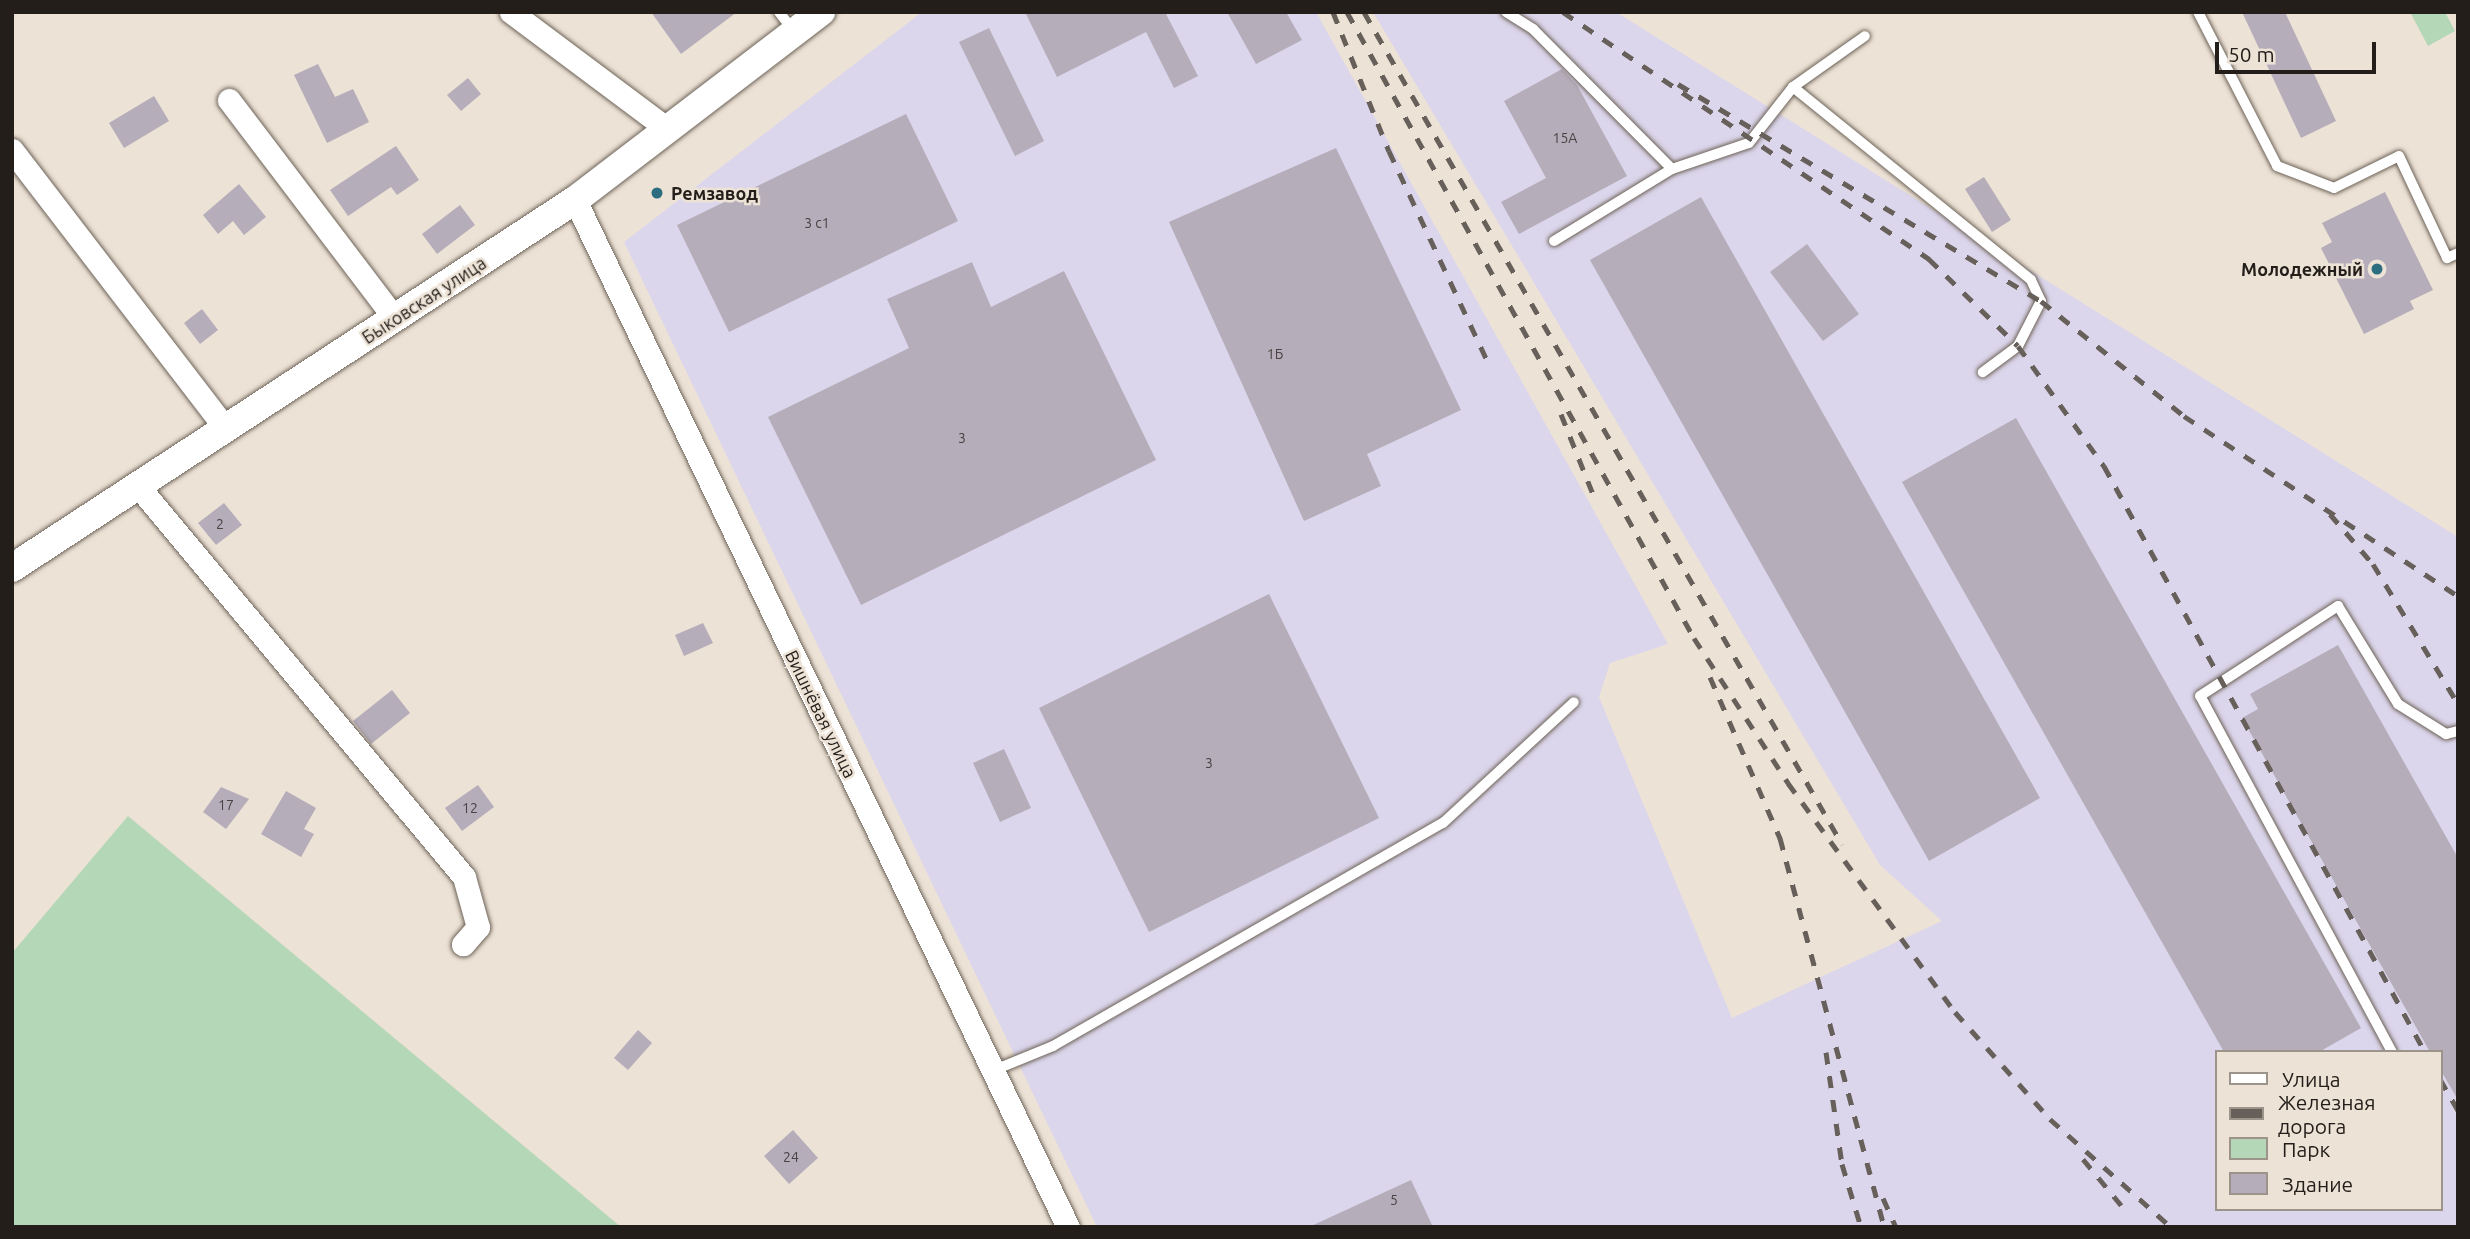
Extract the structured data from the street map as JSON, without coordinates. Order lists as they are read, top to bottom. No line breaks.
{"streets":{"street":["Быковская улица","Вишнёвая улица"]},"crossings":[["Быковская улица","Вишнёвая улица"]],"places":["Ремзавод","Молодежный"],"house_numbers":["15А","3 с1","1Б","3","2","3","17","12","24","5"],"legend":["Улица","Железная дорога","Парк","Здание"],"scale_bar":"50 m"}
